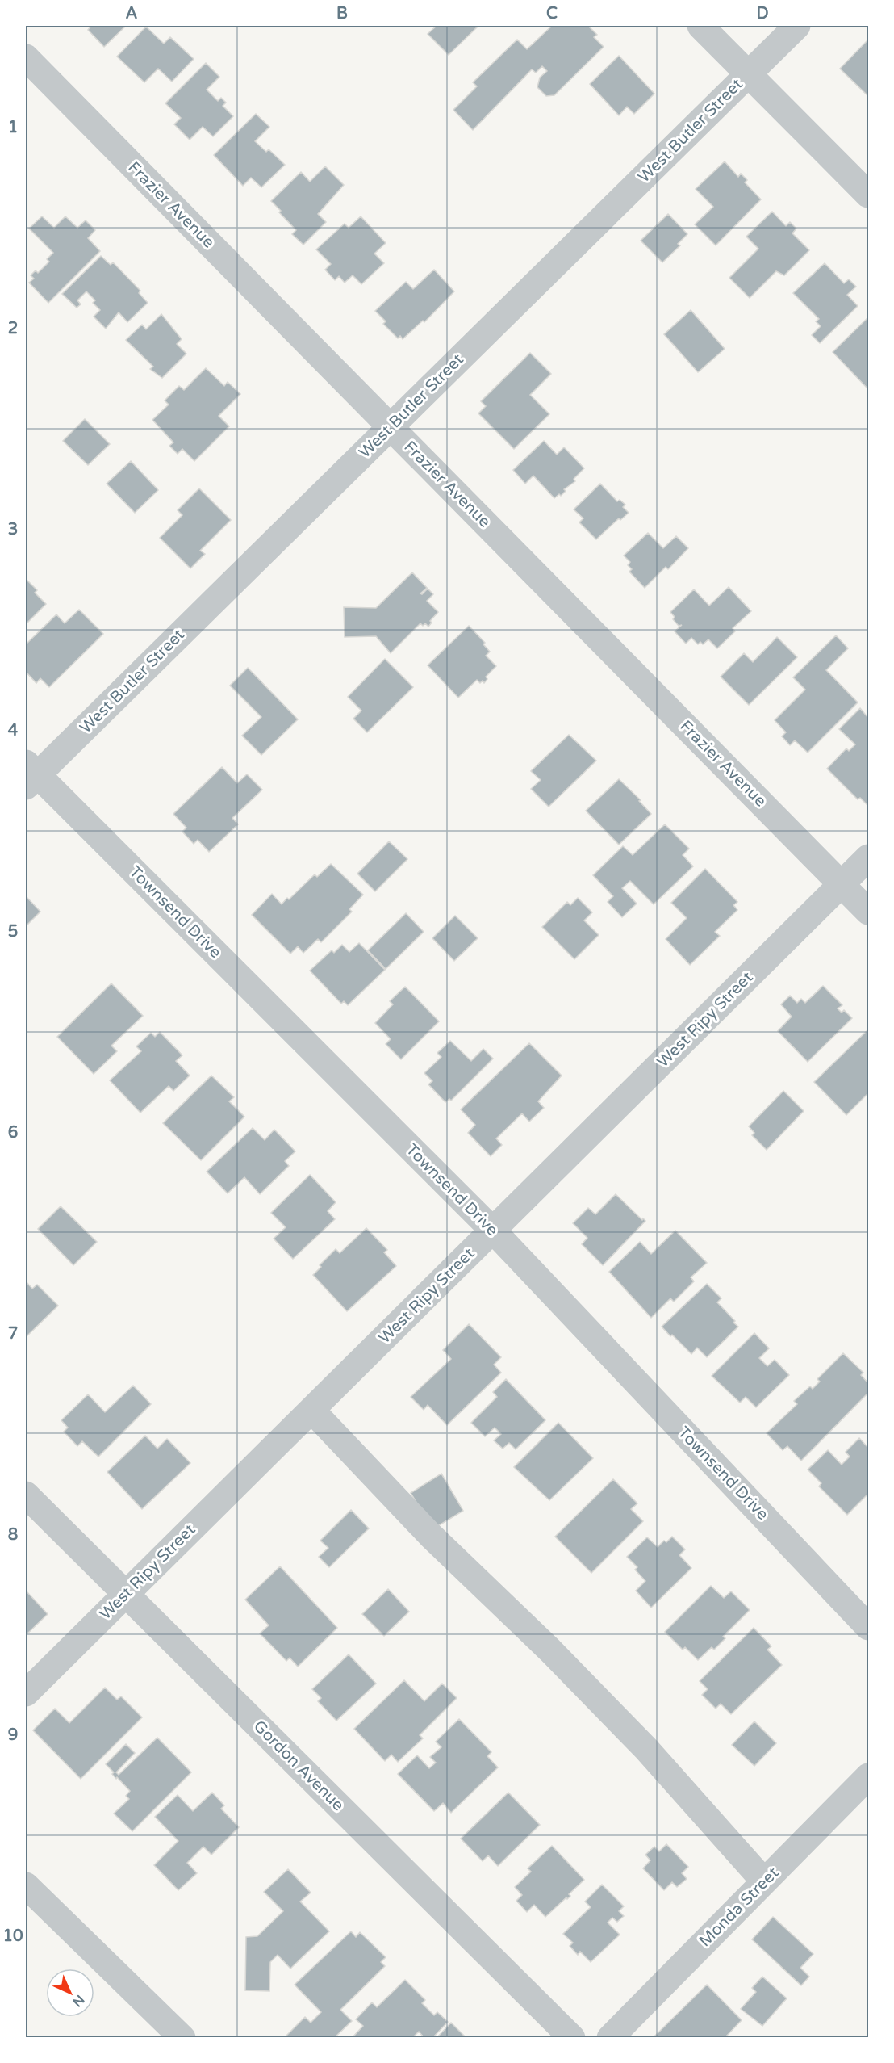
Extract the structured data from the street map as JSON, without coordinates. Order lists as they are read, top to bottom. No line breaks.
{"streets":{"street":["West Butler Street","Frazier Avenue","Townsend Drive","West Ripy Street","Gordon Avenue","Monda Street"]},"crossings":[["West Butler Street","Frazier Avenue"],["West Butler Street","Townsend Drive"],["Frazier Avenue","West Ripy Street"],["Townsend Drive","West Ripy Street"],["West Ripy Street","Gordon Avenue"]],"north":"bottom right","grid":{"columns":["A","B","C","D"],"rows":["1","2","3","4","5","6","7","8","9","10"]}}
